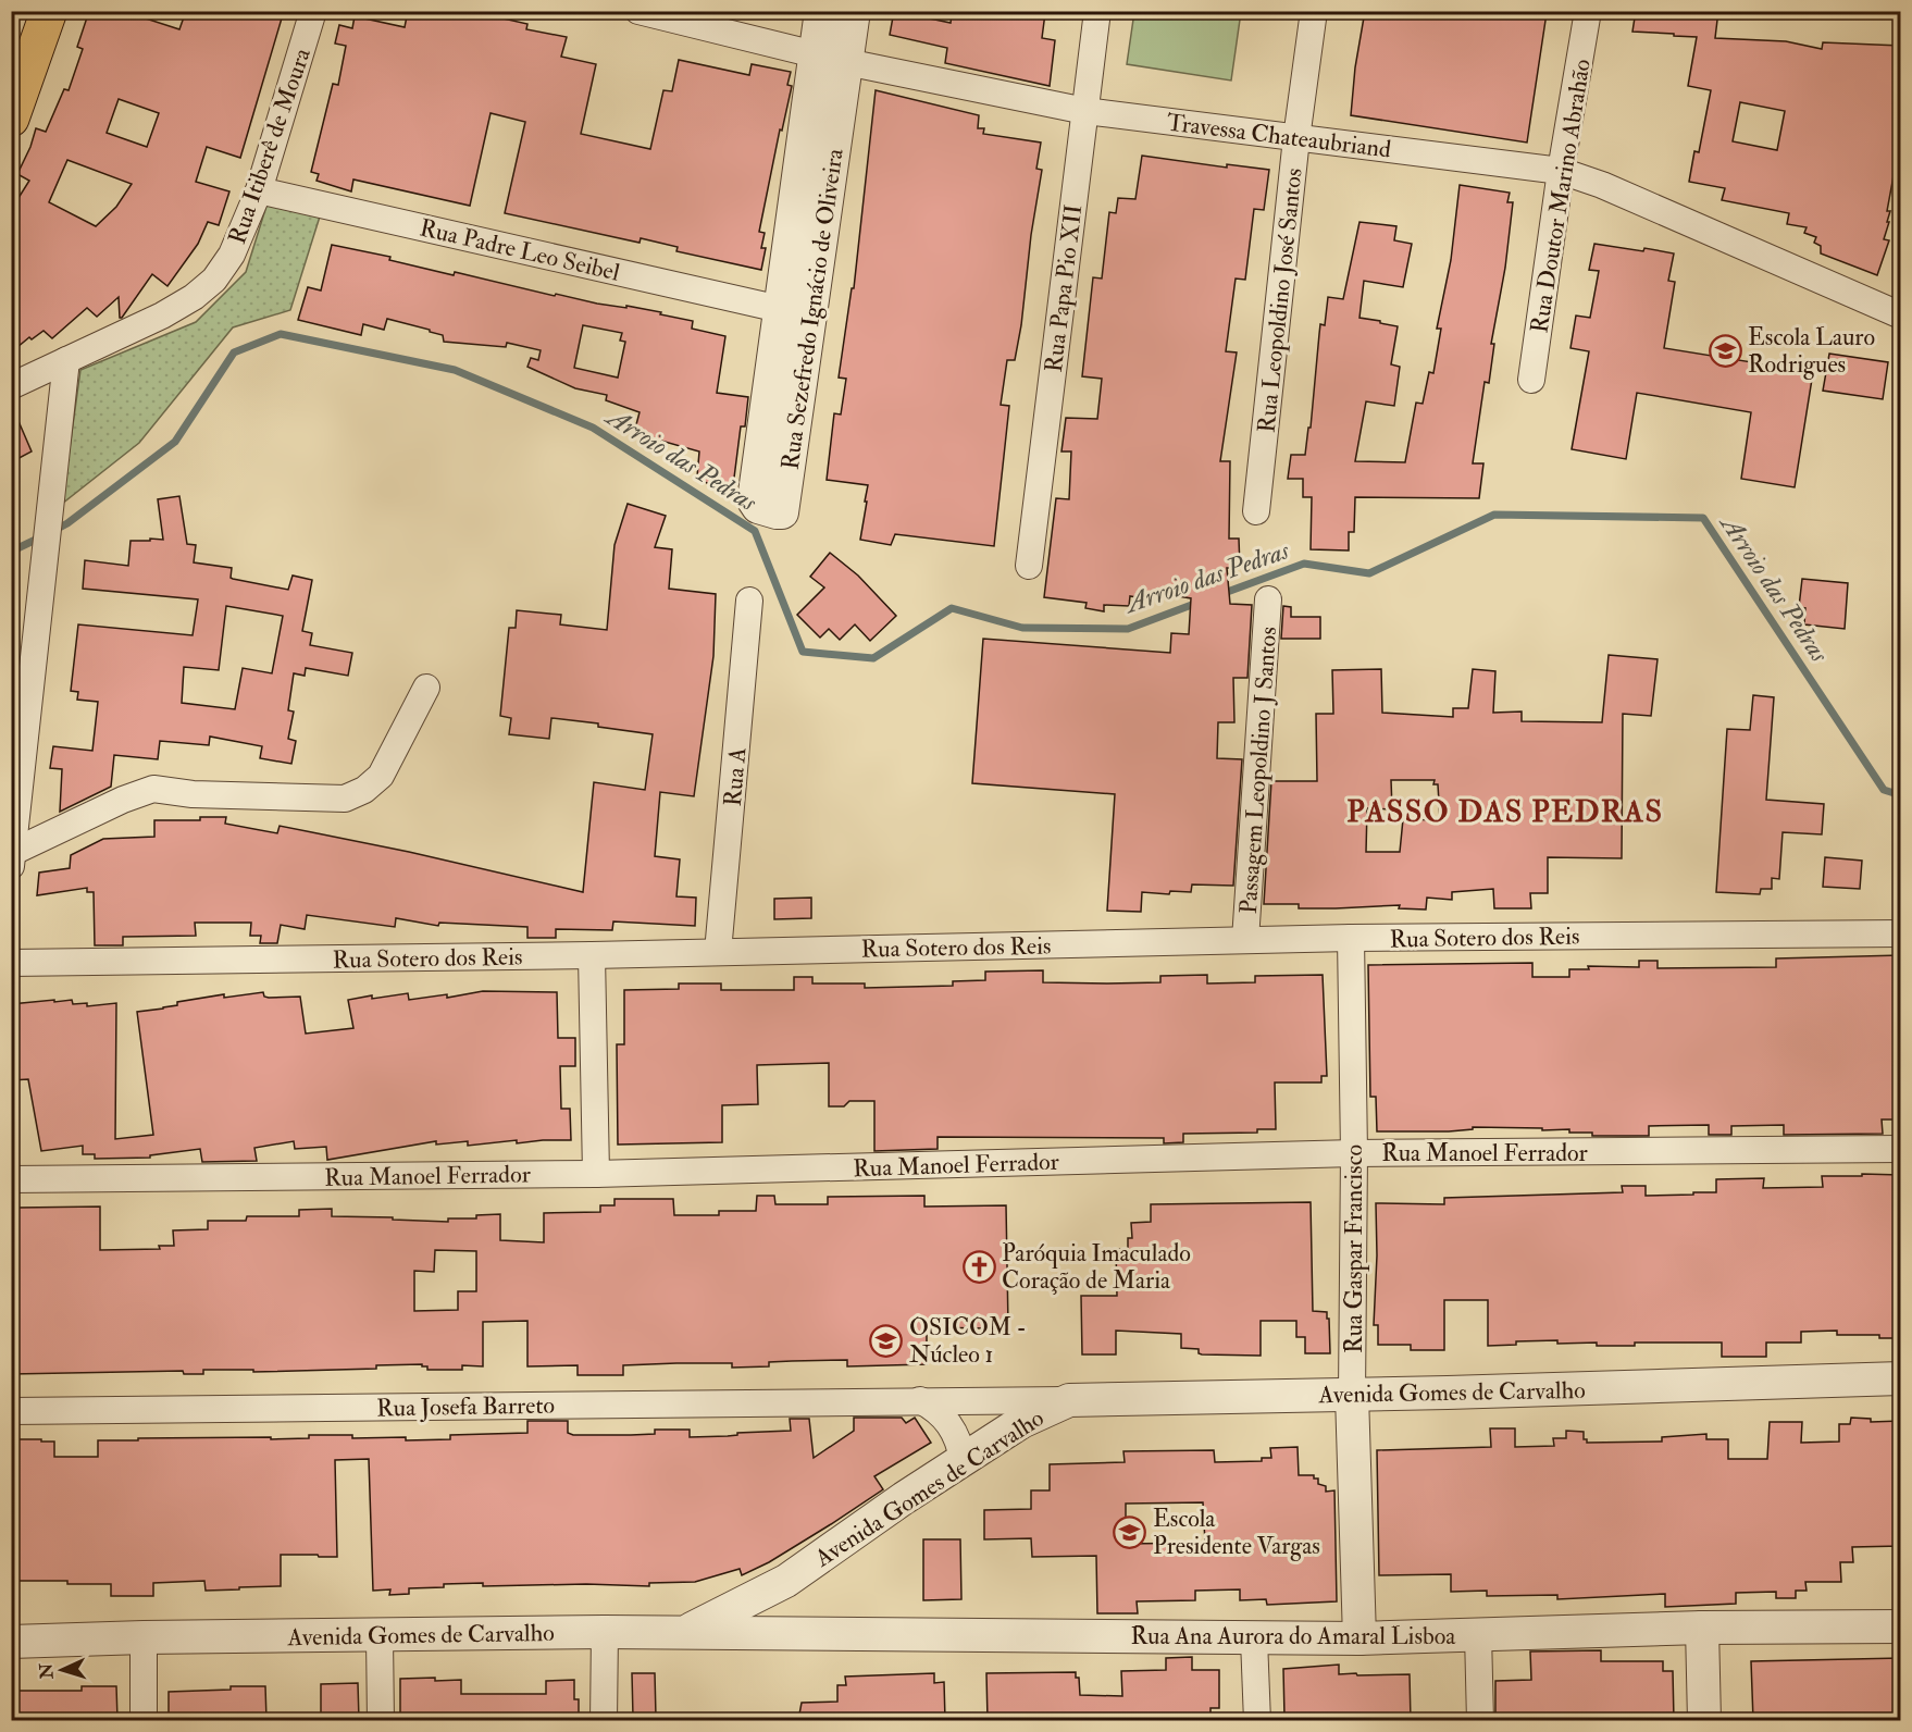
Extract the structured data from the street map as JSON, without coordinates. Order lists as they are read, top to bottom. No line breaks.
{"streets":{"street":["Travessa Chateaubriand","Rua Itiberê de Moura","Rua Doutor Marino Abrahão","Rua Padre Leo Seibel","Rua Papa Pio XII","Rua Leopoldino José Santos","Rua Sezefredo Ignácio de Oliveira","Passagem Leopoldino J Santos","Rua A","Rua Sotero dos Reis","Rua Manoel Ferrador","Rua Gaspar Francisco","Avenida Gomes de Carvalho","Rua Josefa Barreto","Rua Ana Aurora do Amaral Lisboa"]},"crossings":[["Travessa Chateaubriand","Rua Doutor Marino Abrahão"],["Travessa Chateaubriand","Rua Papa Pio XII"],["Travessa Chateaubriand","Rua Leopoldino José Santos"],["Travessa Chateaubriand","Rua Sezefredo Ignácio de Oliveira"],["Rua Itiberê de Moura","Rua Padre Leo Seibel"],["Rua Padre Leo Seibel","Rua Sezefredo Ignácio de Oliveira"],["Passagem Leopoldino J Santos","Rua Sotero dos Reis"],["Rua A","Rua Sotero dos Reis"],["Rua Sotero dos Reis","Rua Gaspar Francisco"],["Rua Manoel Ferrador","Rua Gaspar Francisco"],["Rua Gaspar Francisco","Avenida Gomes de Carvalho"],["Rua Gaspar Francisco","Rua Ana Aurora do Amaral Lisboa"],["Avenida Gomes de Carvalho","Rua Josefa Barreto"],["Avenida Gomes de Carvalho","Rua Ana Aurora do Amaral Lisboa"]],"districts":["PASSO DAS PEDRAS"],"water":["Arroio das Pedras"],"places":{"school or university":["Escola Lauro Rodrigues","OSICOM - Núcleo 1","Escola Presidente Vargas"],"church":["Paróquia Imaculado Coração de Maria"]},"north":"left"}
